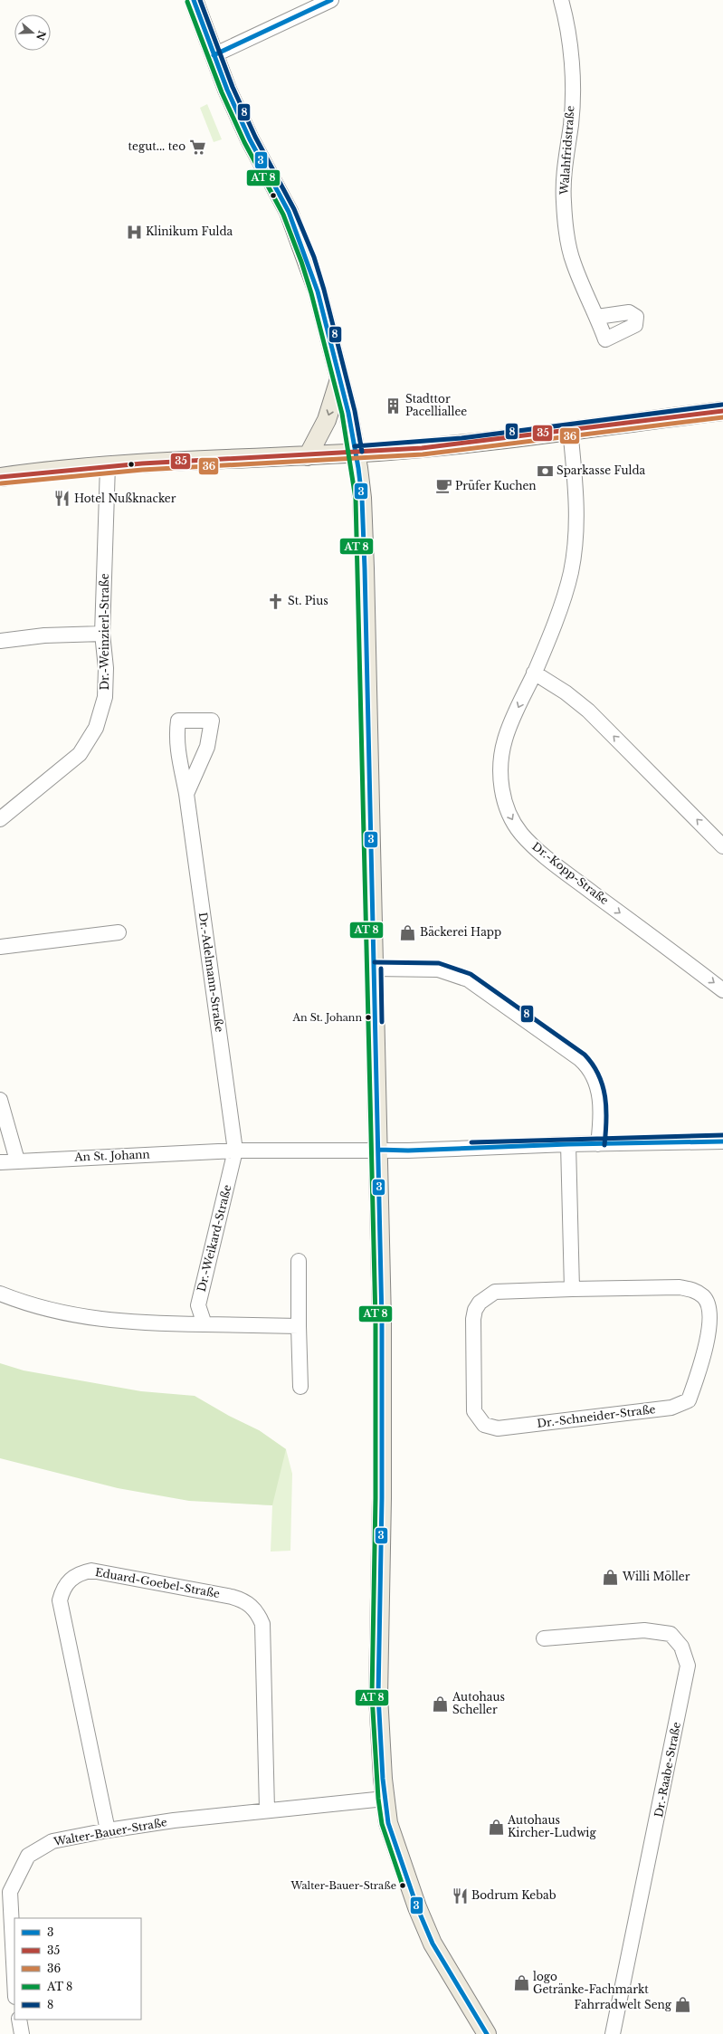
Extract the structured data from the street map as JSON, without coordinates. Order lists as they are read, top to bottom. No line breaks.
{"streets":{"street":["Walahfridstraße","Dr.-Weinzierl-Straße","Dr.-Kopp-Straße","Dr.-Adelmann-Straße","An St. Johann","Dr.-Weikard-Straße","Dr.-Schneider-Straße","Eduard-Goebel-Straße","Dr.-Raabe-Straße","Walter-Bauer-Straße"]},"crossings":[["Dr.-Adelmann-Straße","An St. Johann"],["Dr.-Adelmann-Straße","Dr.-Weikard-Straße"],["An St. Johann","Dr.-Weikard-Straße"],["Eduard-Goebel-Straße","Walter-Bauer-Straße"]],"places":{"supermarket":["tegut... teo"],"hospital":["Klinikum Fulda"],"building":["Stadttor Pacelliallee"],"bank":["Sparkasse Fulda"],"cafe":["Prüfer Kuchen"],"restaurant":["Hotel Nußknacker","Bodrum Kebab"],"church":["St. Pius"],"shop":["Bäckerei Happ","Willi Möller","Autohaus Scheller","Autohaus Kircher-Ludwig","logo Getränke-Fachmarkt","Fahrradwelt Seng"],"other":["An St. Johann","Walter-Bauer-Straße"]},"lines":["transit line 3","transit line 8","transit line 35","transit line 36"],"legend":["3","35","36","AT 8","8"],"north":"right"}
